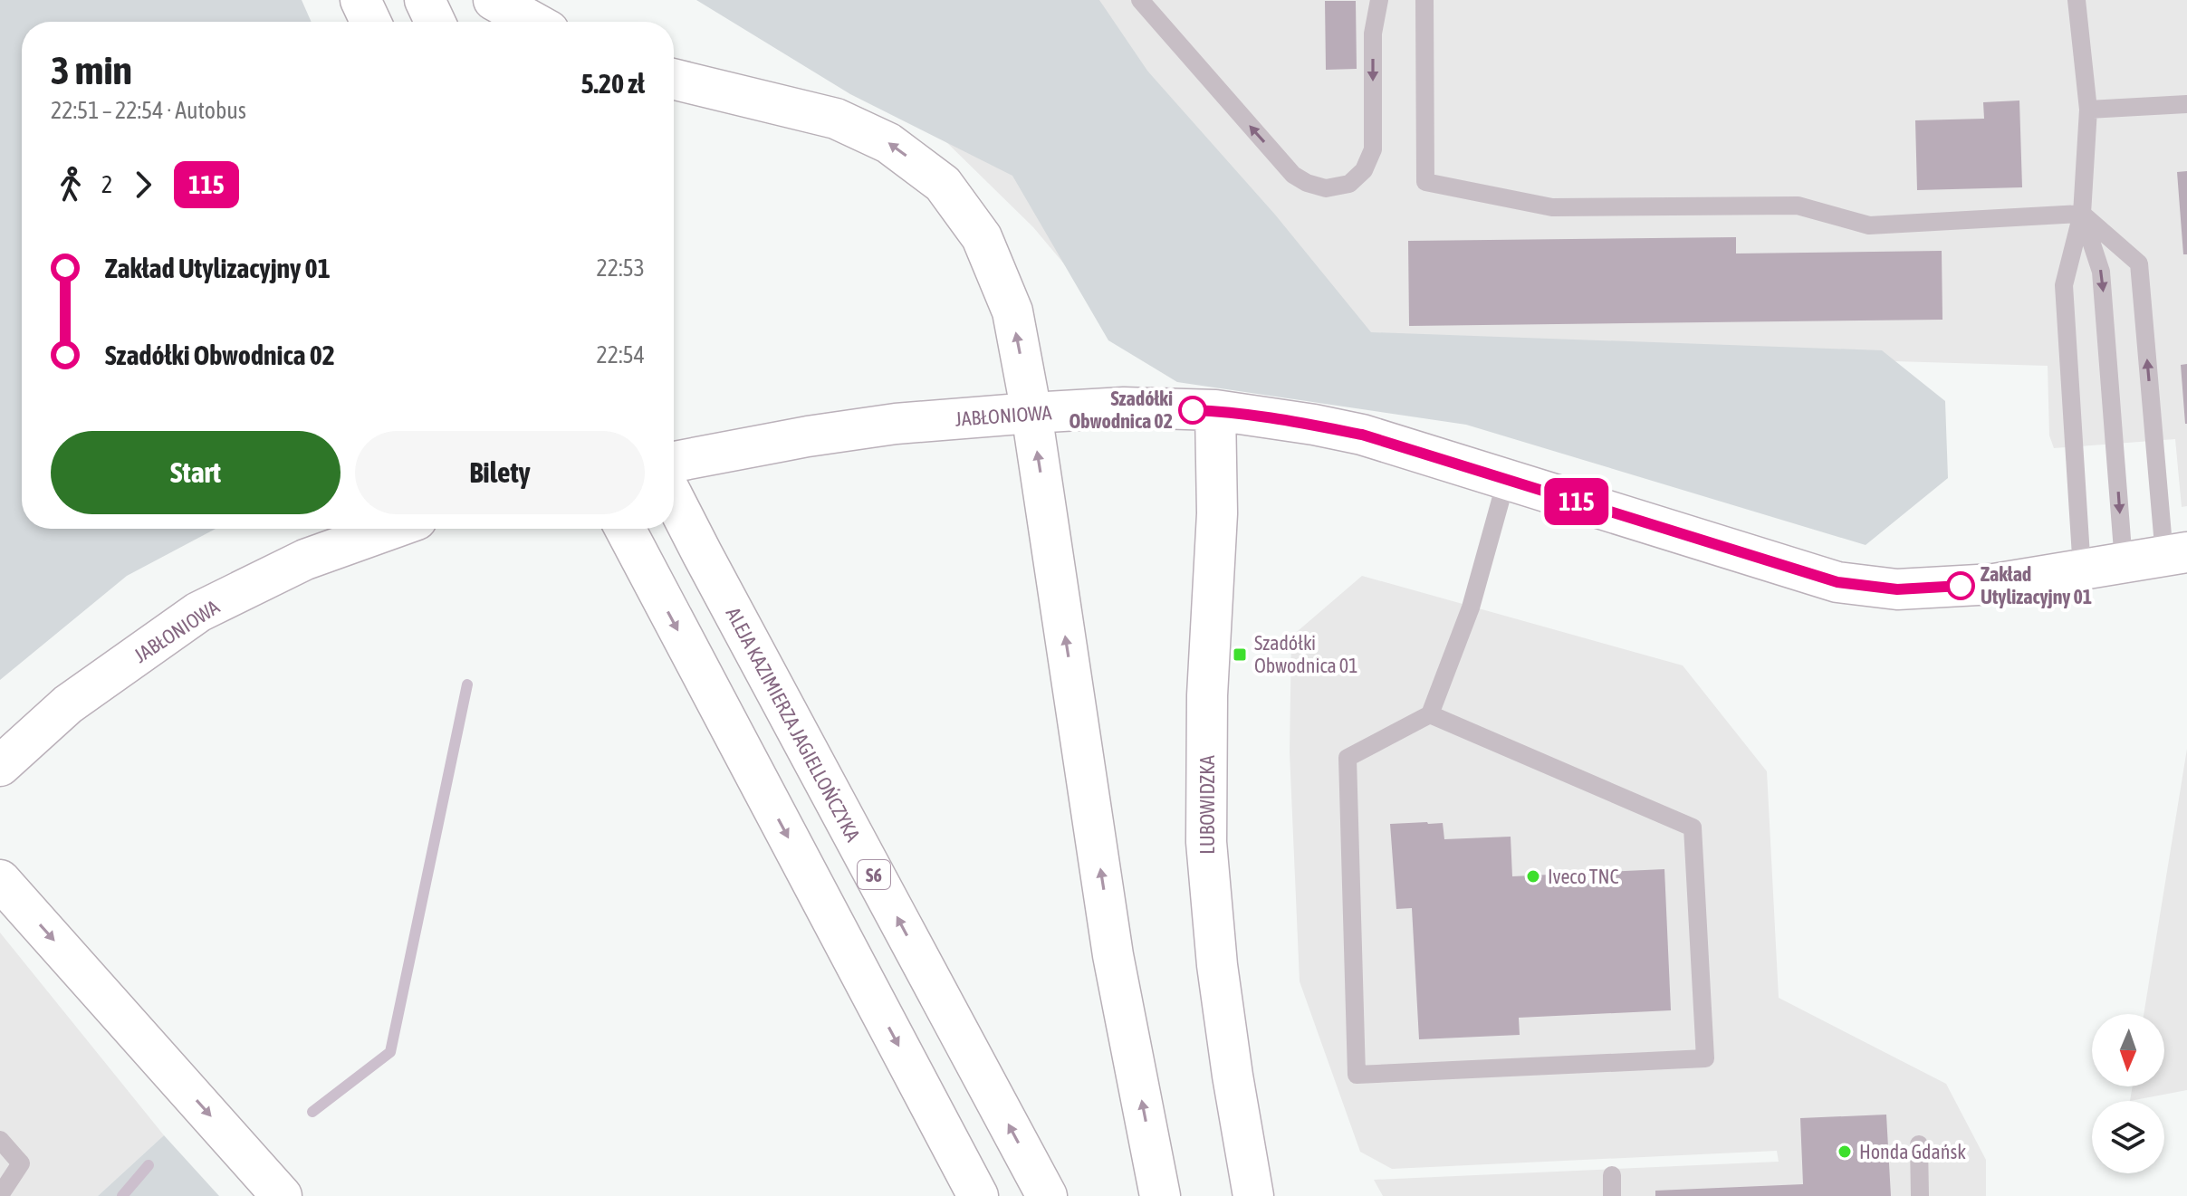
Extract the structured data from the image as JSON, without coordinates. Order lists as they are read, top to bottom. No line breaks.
{"streets":{"main road":["JABŁONIOWA","ALEJA KAZIMIERZA JAGIELLOŃCZYKA","LUBOWIDZKA","S6"]},"crossings":[["JABŁONIOWA","LUBOWIDZKA"]],"places":{"other":["Szadółki Obwodnica 02","Zakład Utylizacyjny 01","Iveco TNC","Honda Gdańsk"],"transit":["Szadółki Obwodnica 01"]},"lines":["bus line 115"],"north":"bottom","page":{"on_map":"115","heading":["3 min","22:51 – 22:54 · Autobus","5.20 zł"],"legs":["2","115"],"list":[{"name":"Zakład Utylizacyjny 01","value":"22:53"},{"name":"Szadółki Obwodnica 02","value":"22:54"}],"buttons":["Start","Bilety"]}}
